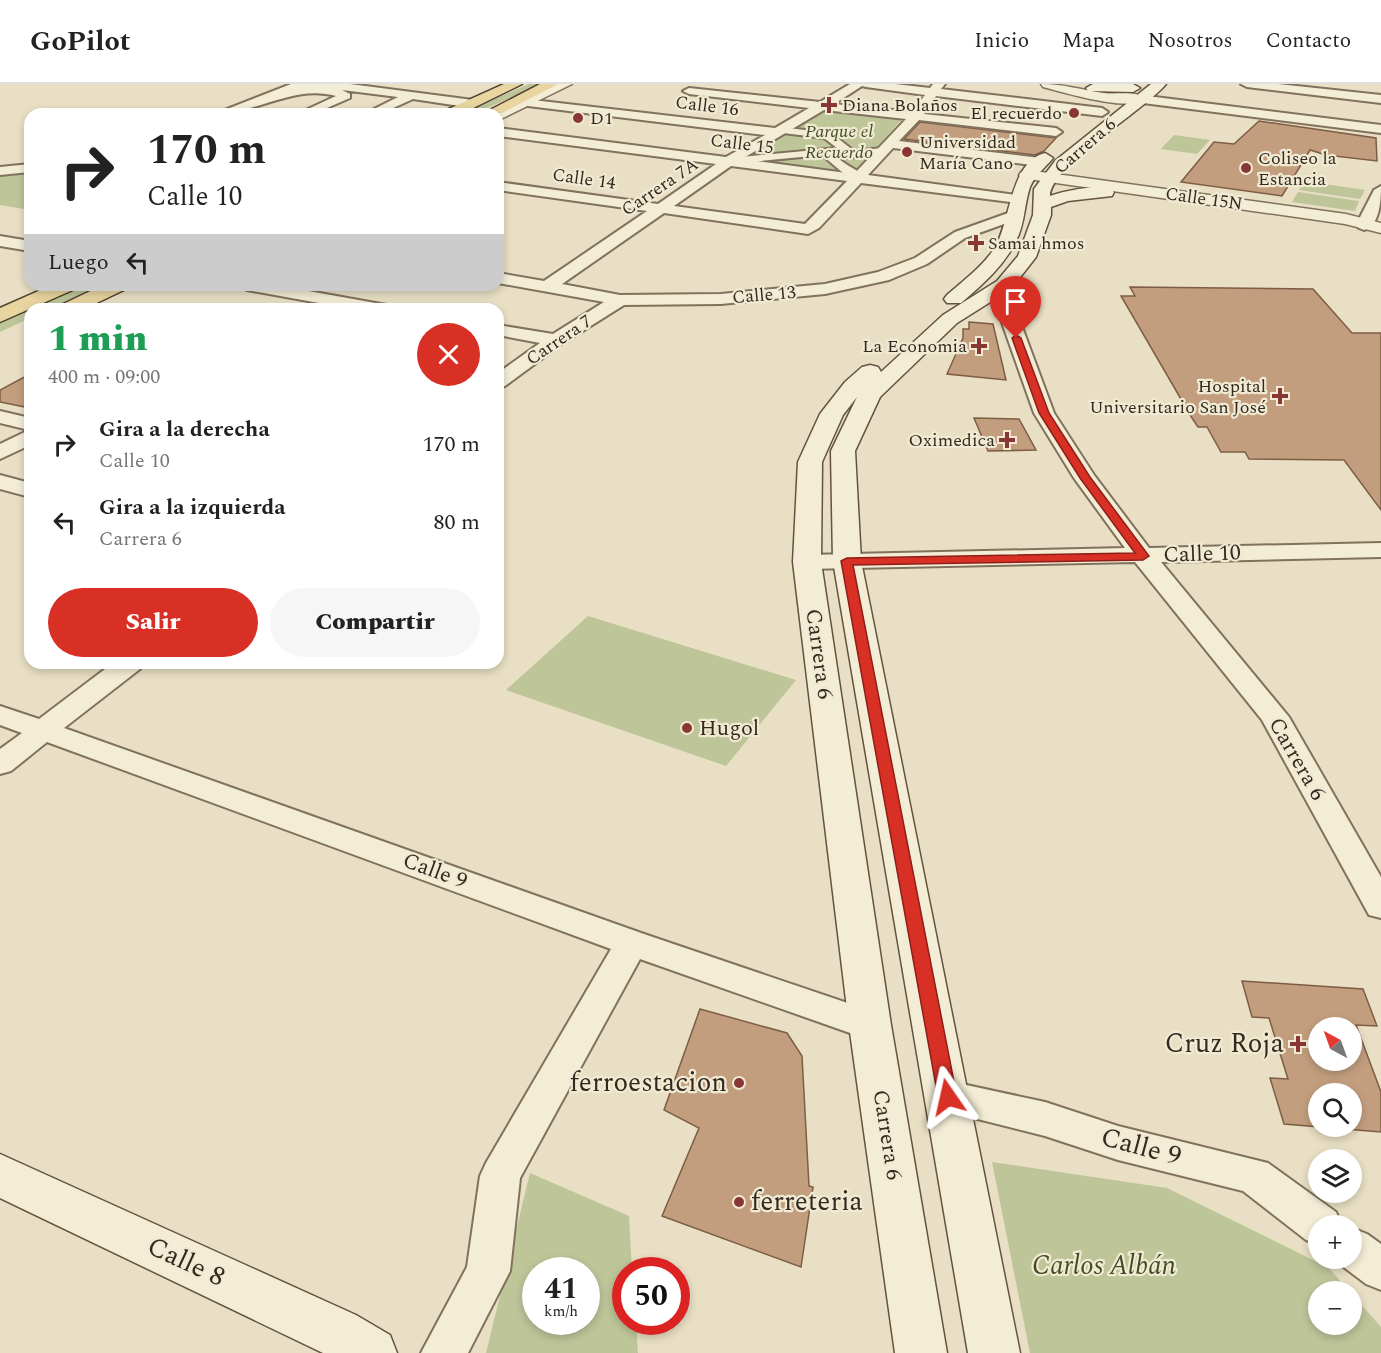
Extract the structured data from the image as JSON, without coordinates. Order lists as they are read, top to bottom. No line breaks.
{"streets":{"main road":["Carrera 6","Calle 15N","Calle 8"],"street":["Calle 16","Calle 15","Calle 14","Carrera 7A","Calle 13","Carrera 7","Calle 10","Calle 9"]},"crossings":[["Calle 16","Carrera 7A"],["Calle 15","Carrera 6"],["Calle 15","Calle 14"],["Calle 15","Carrera 7A"],["Calle 15","Calle 15N"],["Calle 15","Calle 13"],["Carrera 6","Calle 15N"],["Carrera 6","Calle 13"],["Carrera 6","Calle 10"],["Carrera 6","Calle 9"],["Calle 14","Carrera 7A"],["Carrera 7A","Calle 13"],["Calle 15N","Calle 13"],["Calle 13","Carrera 7"]],"parks":["Parque el Recuerdo","Carlos Albán"],"places":{"health":["Diana Bolaños","Samai hmos","La Economia","Hospital Universitario San José","Oximedica","Cruz Roja"],"other":["El recuerdo","D1","Universidad María Cano","Coliseo la Estancia","Hugol","ferroestacion","ferreteria"]},"north":"top left","page":{"header":"GoPilot","nav":["Inicio","Mapa","Nosotros","Contacto"],"turn":["170 m","Calle 10"],"then":"Luego","heading":["1 min","400 m · 09:00"],"list":[{"name":"Gira a la derecha","note":"Calle 10","value":"170 m"},{"name":"Gira a la izquierda","note":"Carrera 6","value":"80 m"}],"buttons":["Salir","Compartir"],"map_buttons":["+","−"],"speed":"41 km/h","limit":"50"}}
